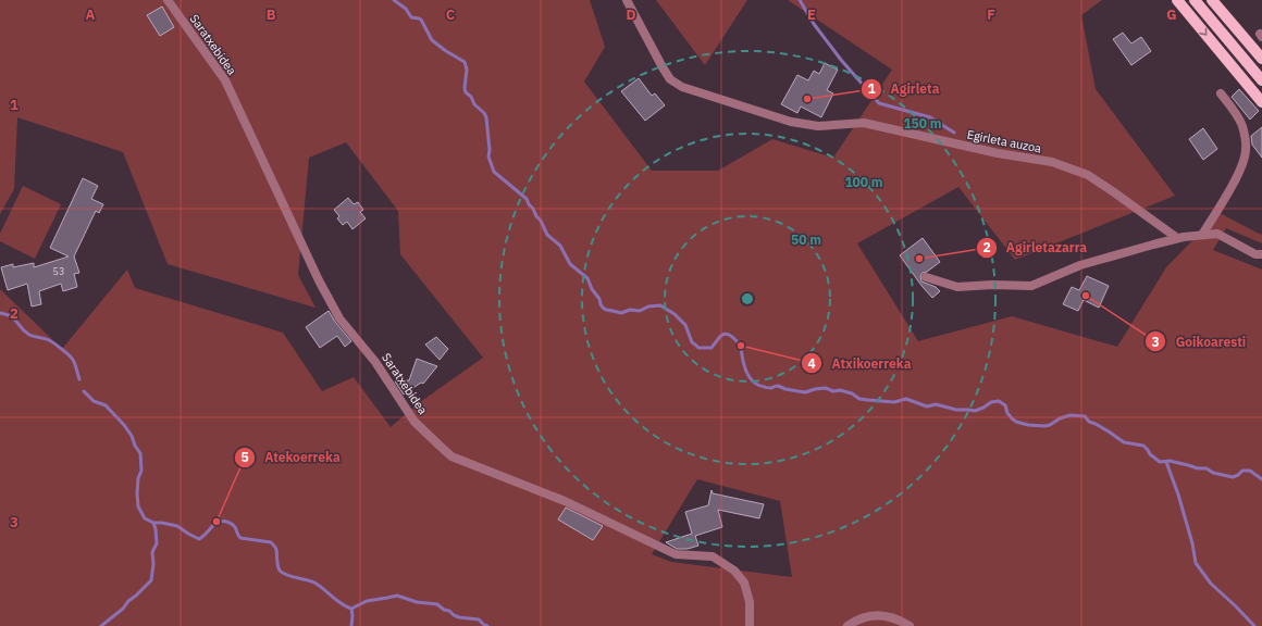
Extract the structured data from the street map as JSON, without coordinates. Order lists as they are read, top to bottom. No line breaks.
{"streets":{"street":["Saratxebidea","Egirleta auzoa"]},"places":["Agirleta","Agirletazarra","Goikoaresti","Atxikoerreka","Atekoerreka"],"house_numbers":["53"],"grid":{"columns":["A","B","C","D","E","F","G"],"rows":["1","2","3"]},"rings":["150 m","100 m","50 m"]}
